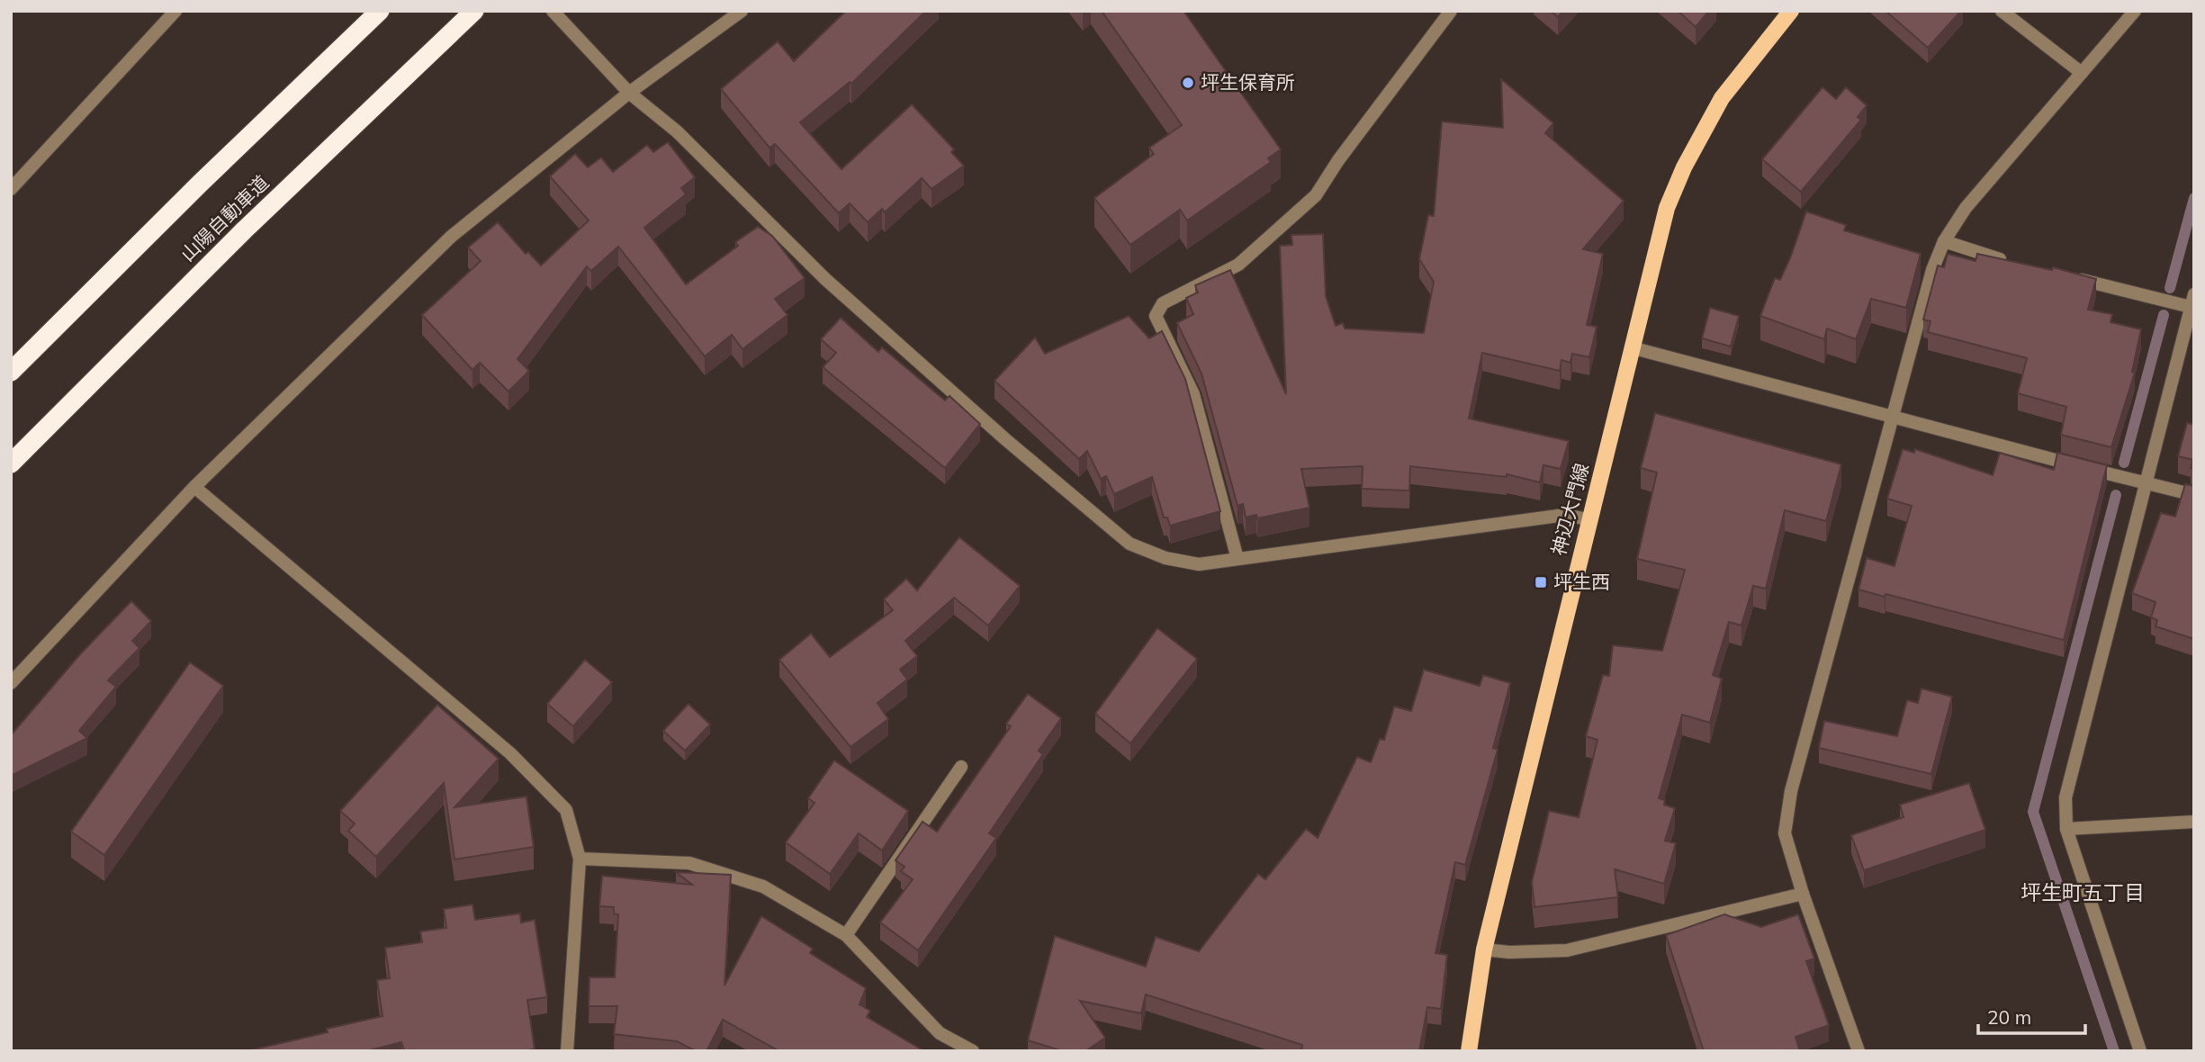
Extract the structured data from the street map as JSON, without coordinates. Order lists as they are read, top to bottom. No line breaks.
{"streets":{"highway":["山陽自動車道"],"main road":["神辺大門線"]},"districts":["坪生町五丁目"],"places":{"other":["坪生保育所"],"transit":["坪生西"]},"scale_bar":"20 m"}
